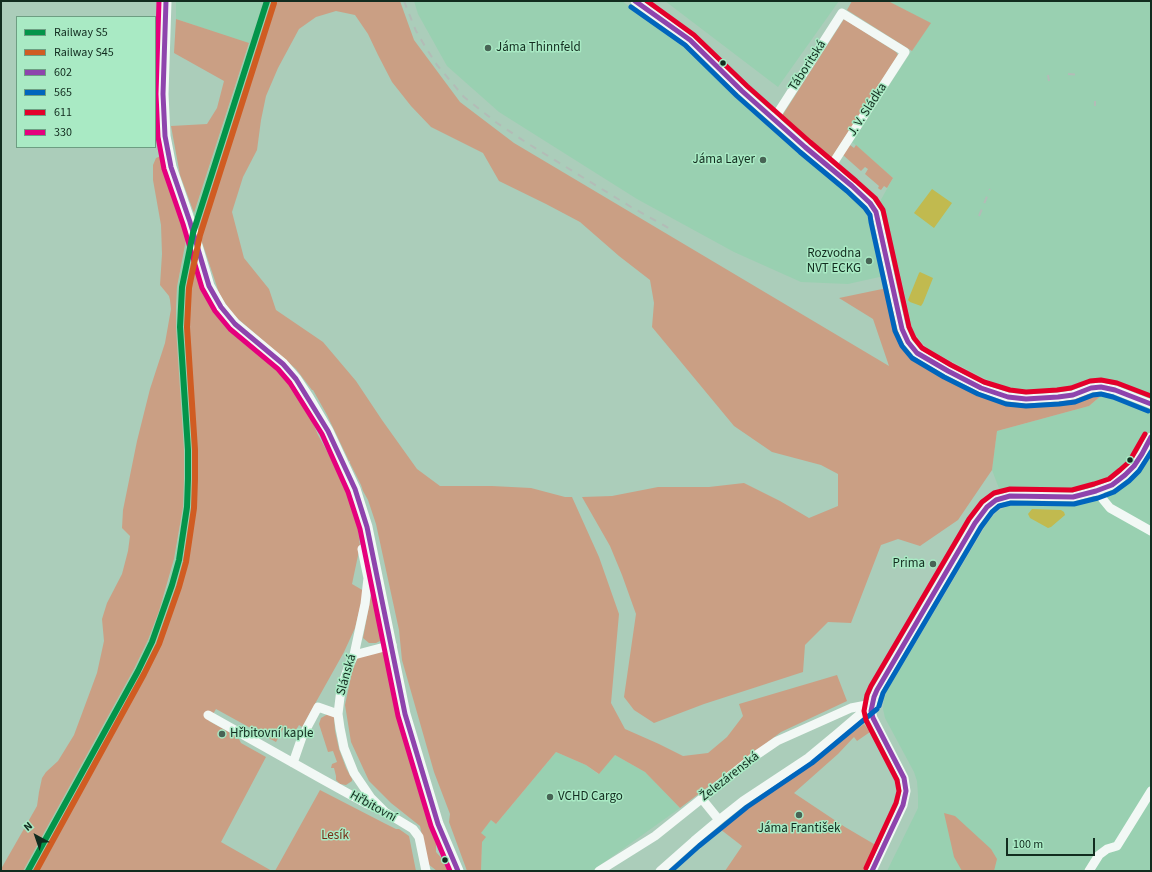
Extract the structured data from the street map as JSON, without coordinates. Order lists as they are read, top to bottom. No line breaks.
{"streets":{"street":["Táboritská","J. V. Sládka","Slánská","Železárenská","Hřbitovní"]},"crossings":[["Táboritská","J. V. Sládka"],["Slánská","Hřbitovní"]],"parks":["Lesík"],"places":["Jáma Thinnfeld","Jáma Layer","Rozvodna NVT ECKG","Prima","Hřbitovní kaple","VCHD Cargo","Jáma František"],"lines":["rail line S5","transit line 602","transit line 611","transit line 330","rail line S45","transit line 565"],"legend":["Railway S5","Railway S45","602","565","611","330"],"scale_bar":"100 m","north":"top left"}
